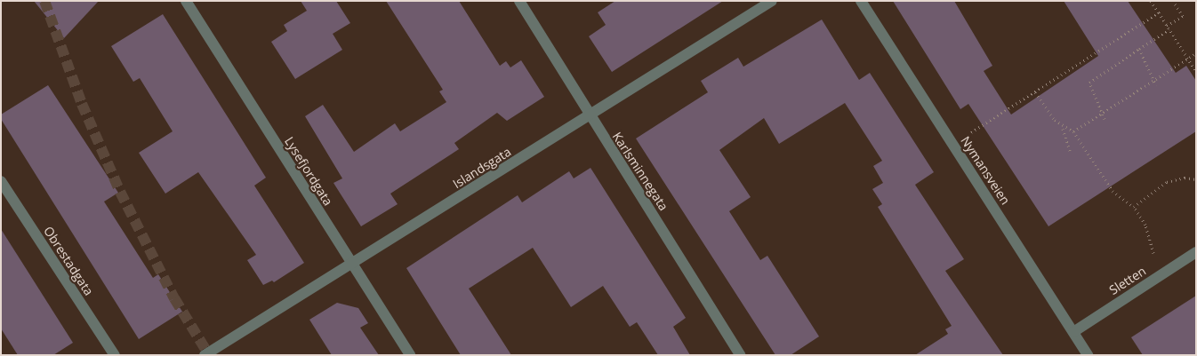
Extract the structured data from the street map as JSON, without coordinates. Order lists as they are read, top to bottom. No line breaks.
{"streets":{"street":["Islandsgata","Nymansveien","Lysefjordgata","Karlsminnegata","Obrestadgata","Sletten"]},"crossings":[["Islandsgata","Lysefjordgata"],["Islandsgata","Karlsminnegata"],["Nymansveien","Sletten"]]}
